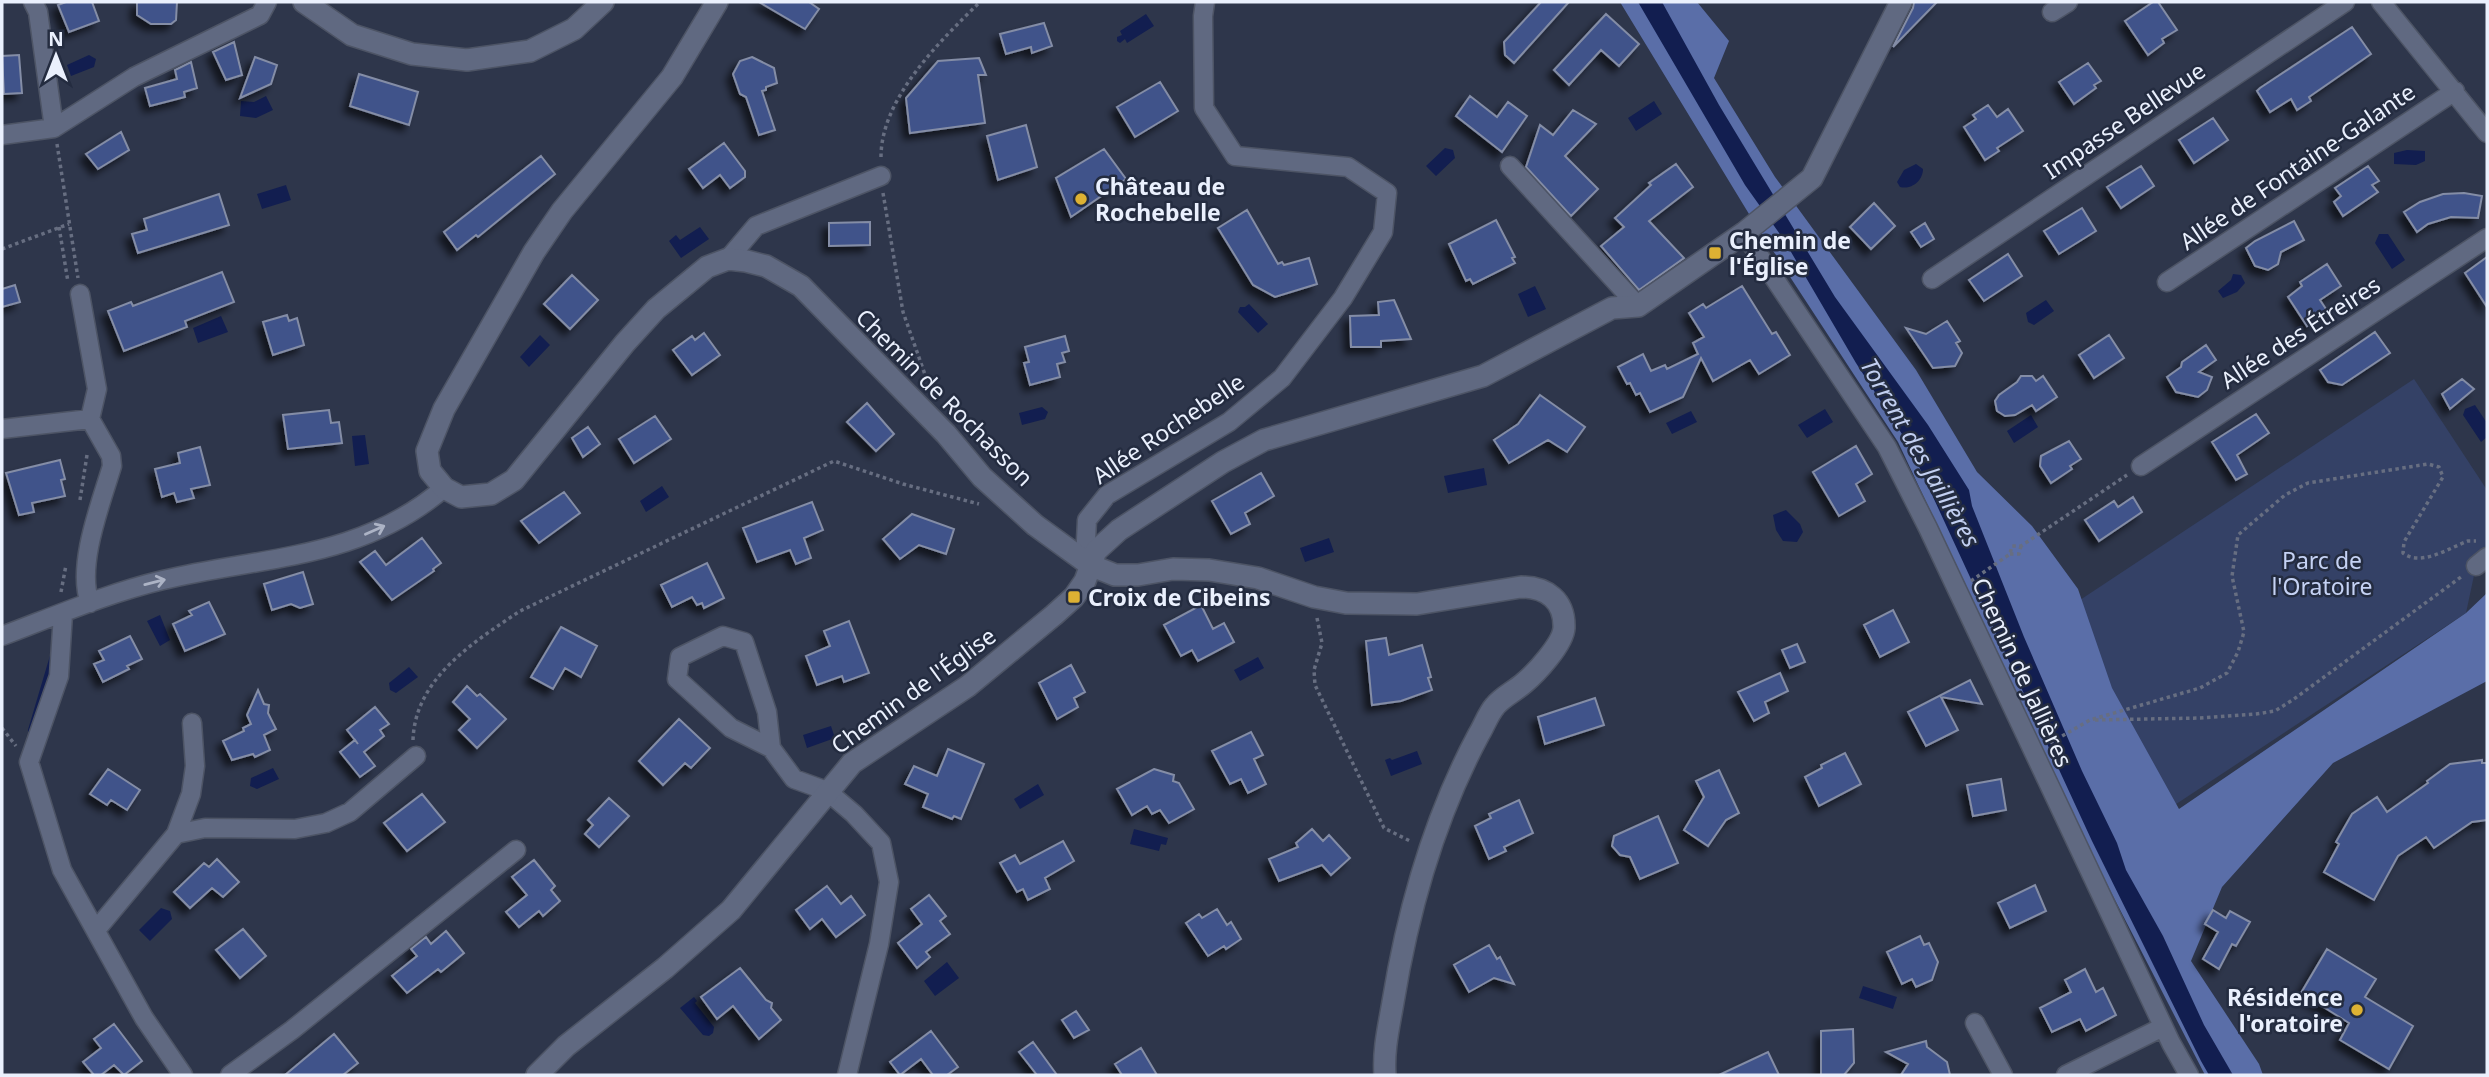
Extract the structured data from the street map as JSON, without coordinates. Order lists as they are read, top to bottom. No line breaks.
{"streets":{"street":["Impasse Bellevue","Allée de Fontaine-Galante","Allée des Étreires","Chemin de Rochasson","Allée Rochebelle","Chemin de Jallières","Chemin de l'Église"]},"crossings":[["Chemin de Rochasson","Allée Rochebelle"],["Chemin de Rochasson","Chemin de l'Église"],["Allée Rochebelle","Chemin de l'Église"],["Chemin de Jallières","Chemin de l'Église"]],"water":["Torrent des Jaillières"],"parks":["Parc de l'Oratoire"],"places":{"other":["Château de Rochebelle","Résidence l'oratoire"],"transit":["Chemin de l'Église","Croix de Cibeins"]},"north":"top"}
